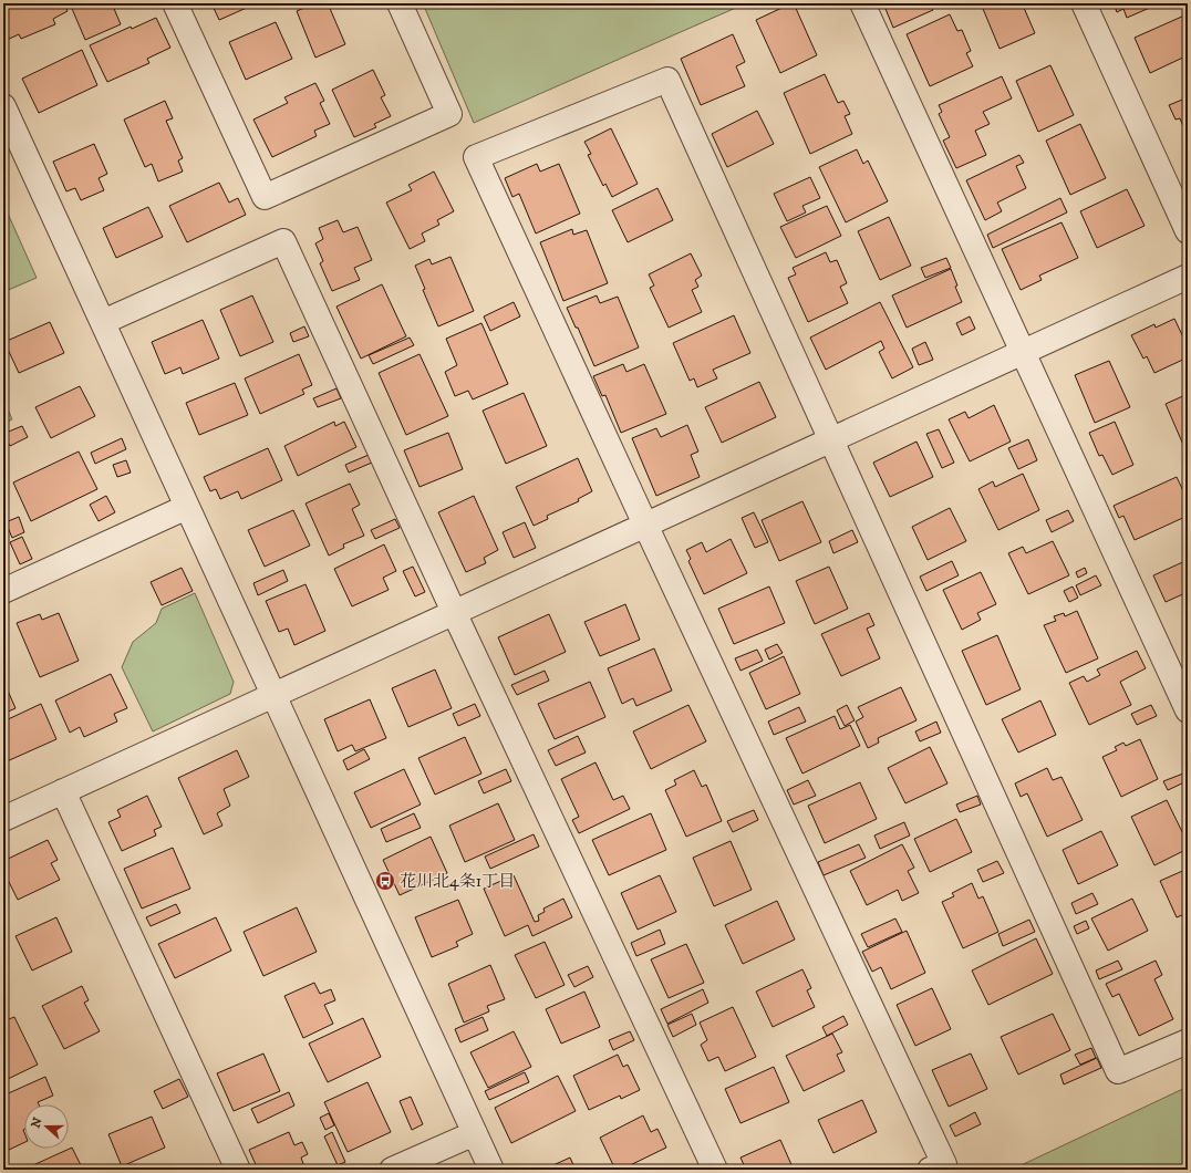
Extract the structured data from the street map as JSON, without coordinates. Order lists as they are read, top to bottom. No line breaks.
{"places":{"bus stop":["花川北4条1丁目"]},"north":"left"}
